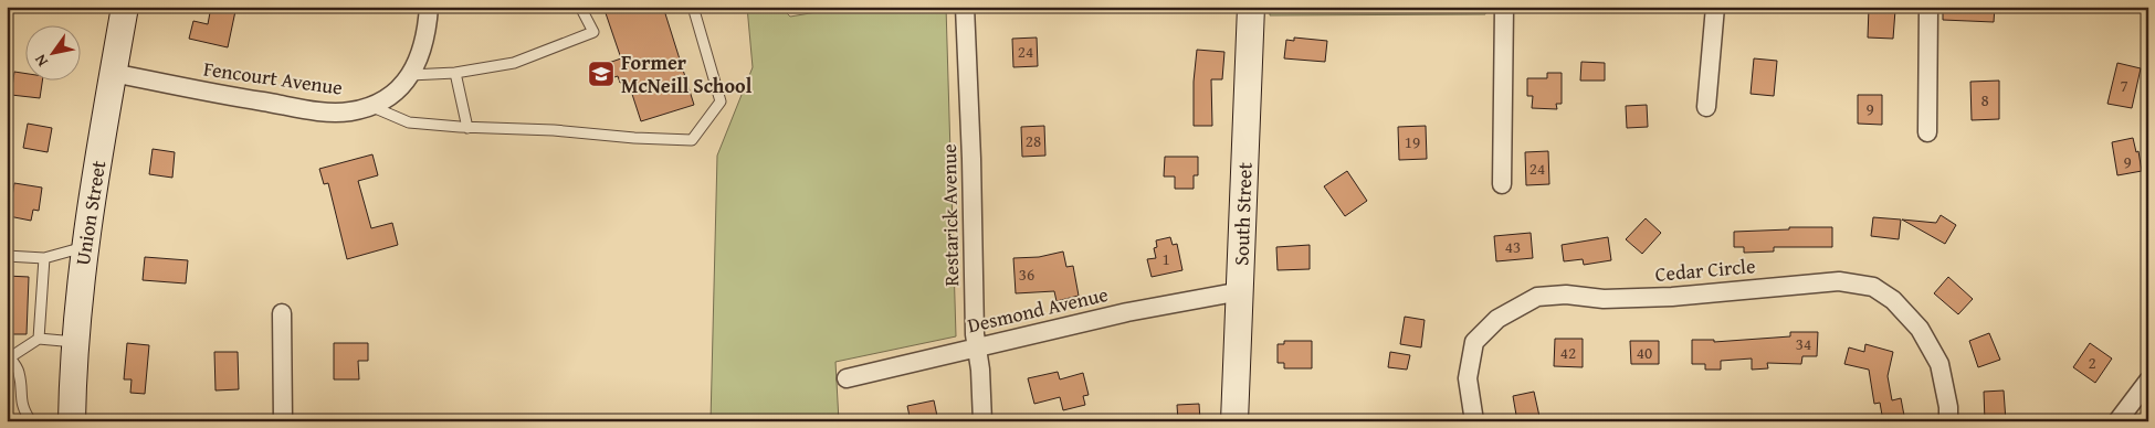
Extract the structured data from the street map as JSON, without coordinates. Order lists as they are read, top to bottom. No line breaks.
{"streets":{"main road":["Union Street","South Street"],"street":["Fencourt Avenue","Restarick Avenue","Cedar Circle","Desmond Avenue"]},"crossings":[["Fencourt Avenue","Union Street"],["South Street","Desmond Avenue"],["Restarick Avenue","Desmond Avenue"]],"places":{"school or university":["Former McNeill School"]},"house_numbers":["24","7","8","9","28","19","9","24","43","1","36","34","42","40","2"],"north":"bottom left"}
